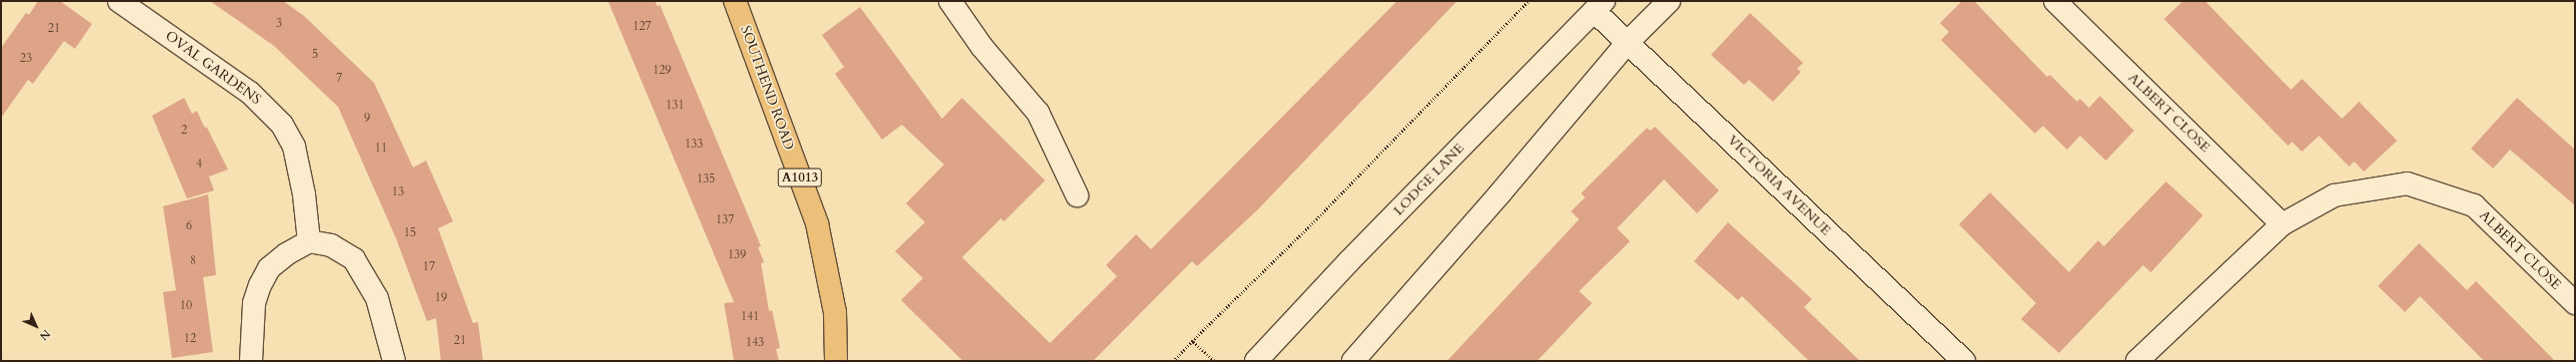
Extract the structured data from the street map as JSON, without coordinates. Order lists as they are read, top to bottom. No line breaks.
{"streets":{"main road":["SOUTHEND ROAD","A1013"],"street":["OVAL GARDENS","ALBERT CLOSE","LODGE LANE","VICTORIA AVENUE"]},"crossings":[["LODGE LANE","VICTORIA AVENUE"]],"house_numbers":["3","127","21","5","23","129","7","131","9","2","133","11","4","135","13","137","6","15","139","8","17","19","10","141","12","21","143"],"north":"bottom right"}
